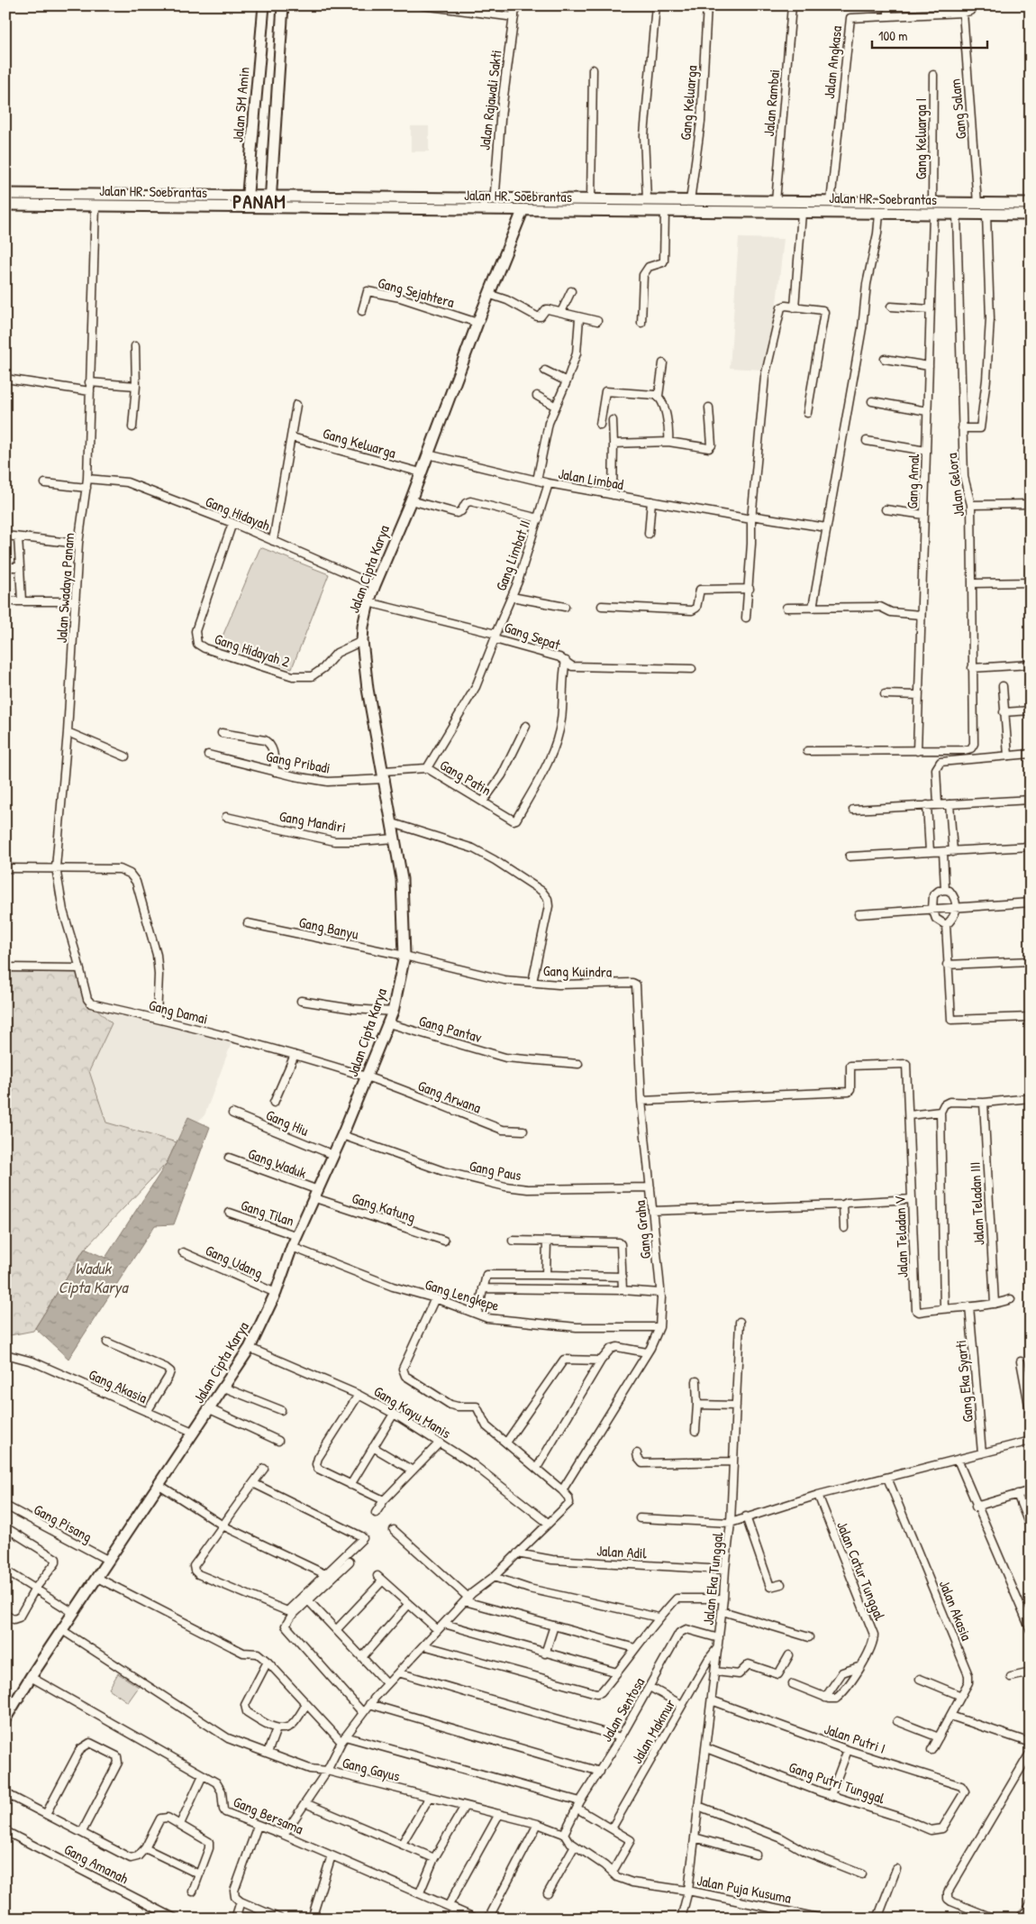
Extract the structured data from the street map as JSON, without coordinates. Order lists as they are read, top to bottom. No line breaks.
{"streets":{"main road":["Jalan SM Amin","Jalan HR. Soebrantas","Jalan Cipta Karya"],"street":["Jalan Angkasa","Jalan Rajawali Sakti","Gang Keluarga","Jalan Rambai","Gang Salam","Gang Keluarga I","Gang Sejahtera","Jalan Limbad","Gang Amal","Jalan Gelora","Gang Hidayah","Gang Limbat II","Jalan Swadaya Panam","Gang Sepat","Gang Hidayah 2","Gang Pribadi","Gang Patin","Gang Mandiri","Gang Banyu","Gang Kuindra","Gang Damai","Gang Pantav","Gang Arwana","Gang Hiu","Gang Waduk","Gang Paus","Jalan Teladan III","Gang Katung","Gang Tilan","Gang Graha","Jalan Teladan V","Gang Udang","Gang Lengkepe","Gang Eka Syarti","Gang Akasia","Gang Kayu Manis","Gang Pisang","Jalan Adil","Jalan Catur Tunggal","Jalan Eka Tunggal","Jalan Akasia","Jalan Sentosa","Jalan Makmur","Jalan Putri I","Gang Gayus","Gang Putri Tunggal","Gang Bersama","Gang Amanah","Jalan Puja Kusuma"]},"crossings":[["Jalan Angkasa","Gang Salam"],["Jalan Angkasa","Jalan HR. Soebrantas"],["Jalan Rajawali Sakti","Jalan HR. Soebrantas"],["Gang Keluarga","Jalan HR. Soebrantas"],["Gang Keluarga","Jalan Cipta Karya"],["Jalan Rambai","Jalan HR. Soebrantas"],["Jalan SM Amin","Jalan HR. Soebrantas"],["Gang Salam","Jalan HR. Soebrantas"],["Gang Keluarga I","Jalan HR. Soebrantas"],["Jalan HR. Soebrantas","Gang Amal"],["Jalan HR. Soebrantas","Jalan Gelora"],["Jalan HR. Soebrantas","Jalan Cipta Karya"],["Jalan HR. Soebrantas","Jalan Swadaya Panam"],["Gang Sejahtera","Jalan Cipta Karya"],["Jalan Limbad","Gang Limbat II"],["Jalan Limbad","Jalan Cipta Karya"],["Gang Amal","Jalan Gelora"],["Gang Hidayah","Jalan Cipta Karya"],["Gang Hidayah","Jalan Swadaya Panam"],["Gang Hidayah","Gang Hidayah 2"],["Gang Limbat II","Gang Sepat"],["Gang Limbat II","Gang Patin"],["Jalan Cipta Karya","Gang Sepat"],["Jalan Cipta Karya","Gang Hidayah 2"],["Jalan Cipta Karya","Gang Pribadi"],["Jalan Cipta Karya","Gang Patin"],["Jalan Cipta Karya","Gang Mandiri"],["Jalan Cipta Karya","Gang Banyu"],["Jalan Cipta Karya","Gang Kuindra"],["Jalan Cipta Karya","Gang Damai"],["Jalan Cipta Karya","Gang Pantav"],["Jalan Cipta Karya","Gang Arwana"],["Jalan Cipta Karya","Gang Hiu"],["Jalan Cipta Karya","Gang Waduk"],["Jalan Cipta Karya","Gang Paus"],["Jalan Cipta Karya","Gang Katung"],["Jalan Cipta Karya","Gang Tilan"],["Jalan Cipta Karya","Gang Udang"],["Jalan Cipta Karya","Gang Lengkepe"],["Jalan Cipta Karya","Gang Akasia"],["Jalan Cipta Karya","Gang Kayu Manis"],["Jalan Cipta Karya","Gang Pisang"],["Jalan Cipta Karya","Gang Gayus"],["Jalan Cipta Karya","Gang Bersama"],["Jalan Swadaya Panam","Gang Damai"],["Gang Sepat","Gang Patin"],["Gang Pribadi","Gang Patin"],["Gang Banyu","Gang Kuindra"],["Gang Kuindra","Gang Graha"],["Gang Kuindra","Jalan Teladan V"],["Gang Damai","Gang Arwana"],["Gang Waduk","Gang Katung"],["Gang Paus","Gang Graha"],["Jalan Teladan III","Jalan Teladan V"],["Gang Graha","Jalan Teladan V"],["Gang Graha","Gang Lengkepe"],["Jalan Teladan V","Gang Eka Syarti"],["Gang Eka Syarti","Jalan Eka Tunggal"],["Jalan Adil","Jalan Eka Tunggal"],["Jalan Catur Tunggal","Jalan Eka Tunggal"],["Jalan Eka Tunggal","Jalan Akasia"],["Jalan Eka Tunggal","Jalan Sentosa"],["Jalan Eka Tunggal","Jalan Makmur"],["Jalan Eka Tunggal","Jalan Putri I"],["Jalan Eka Tunggal","Gang Gayus"],["Jalan Eka Tunggal","Gang Putri Tunggal"],["Jalan Eka Tunggal","Jalan Puja Kusuma"],["Jalan Sentosa","Gang Gayus"],["Jalan Putri I","Gang Putri Tunggal"],["Gang Gayus","Jalan Puja Kusuma"]],"districts":["PANAM"],"water":["Waduk Cipta Karya"],"scale_bar":"100 m"}
